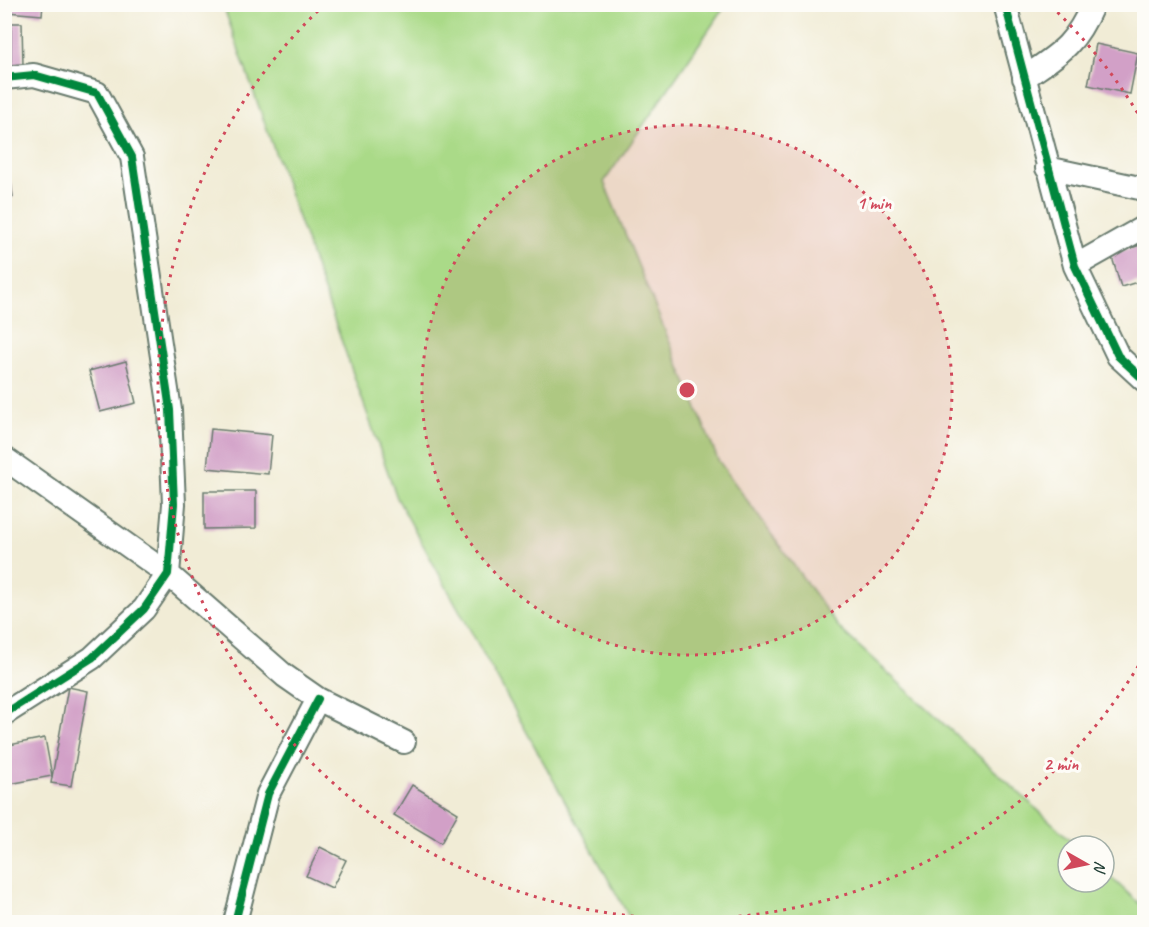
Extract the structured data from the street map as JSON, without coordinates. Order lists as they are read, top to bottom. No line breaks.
{"north":"right","rings":["1 min","2 min"]}
